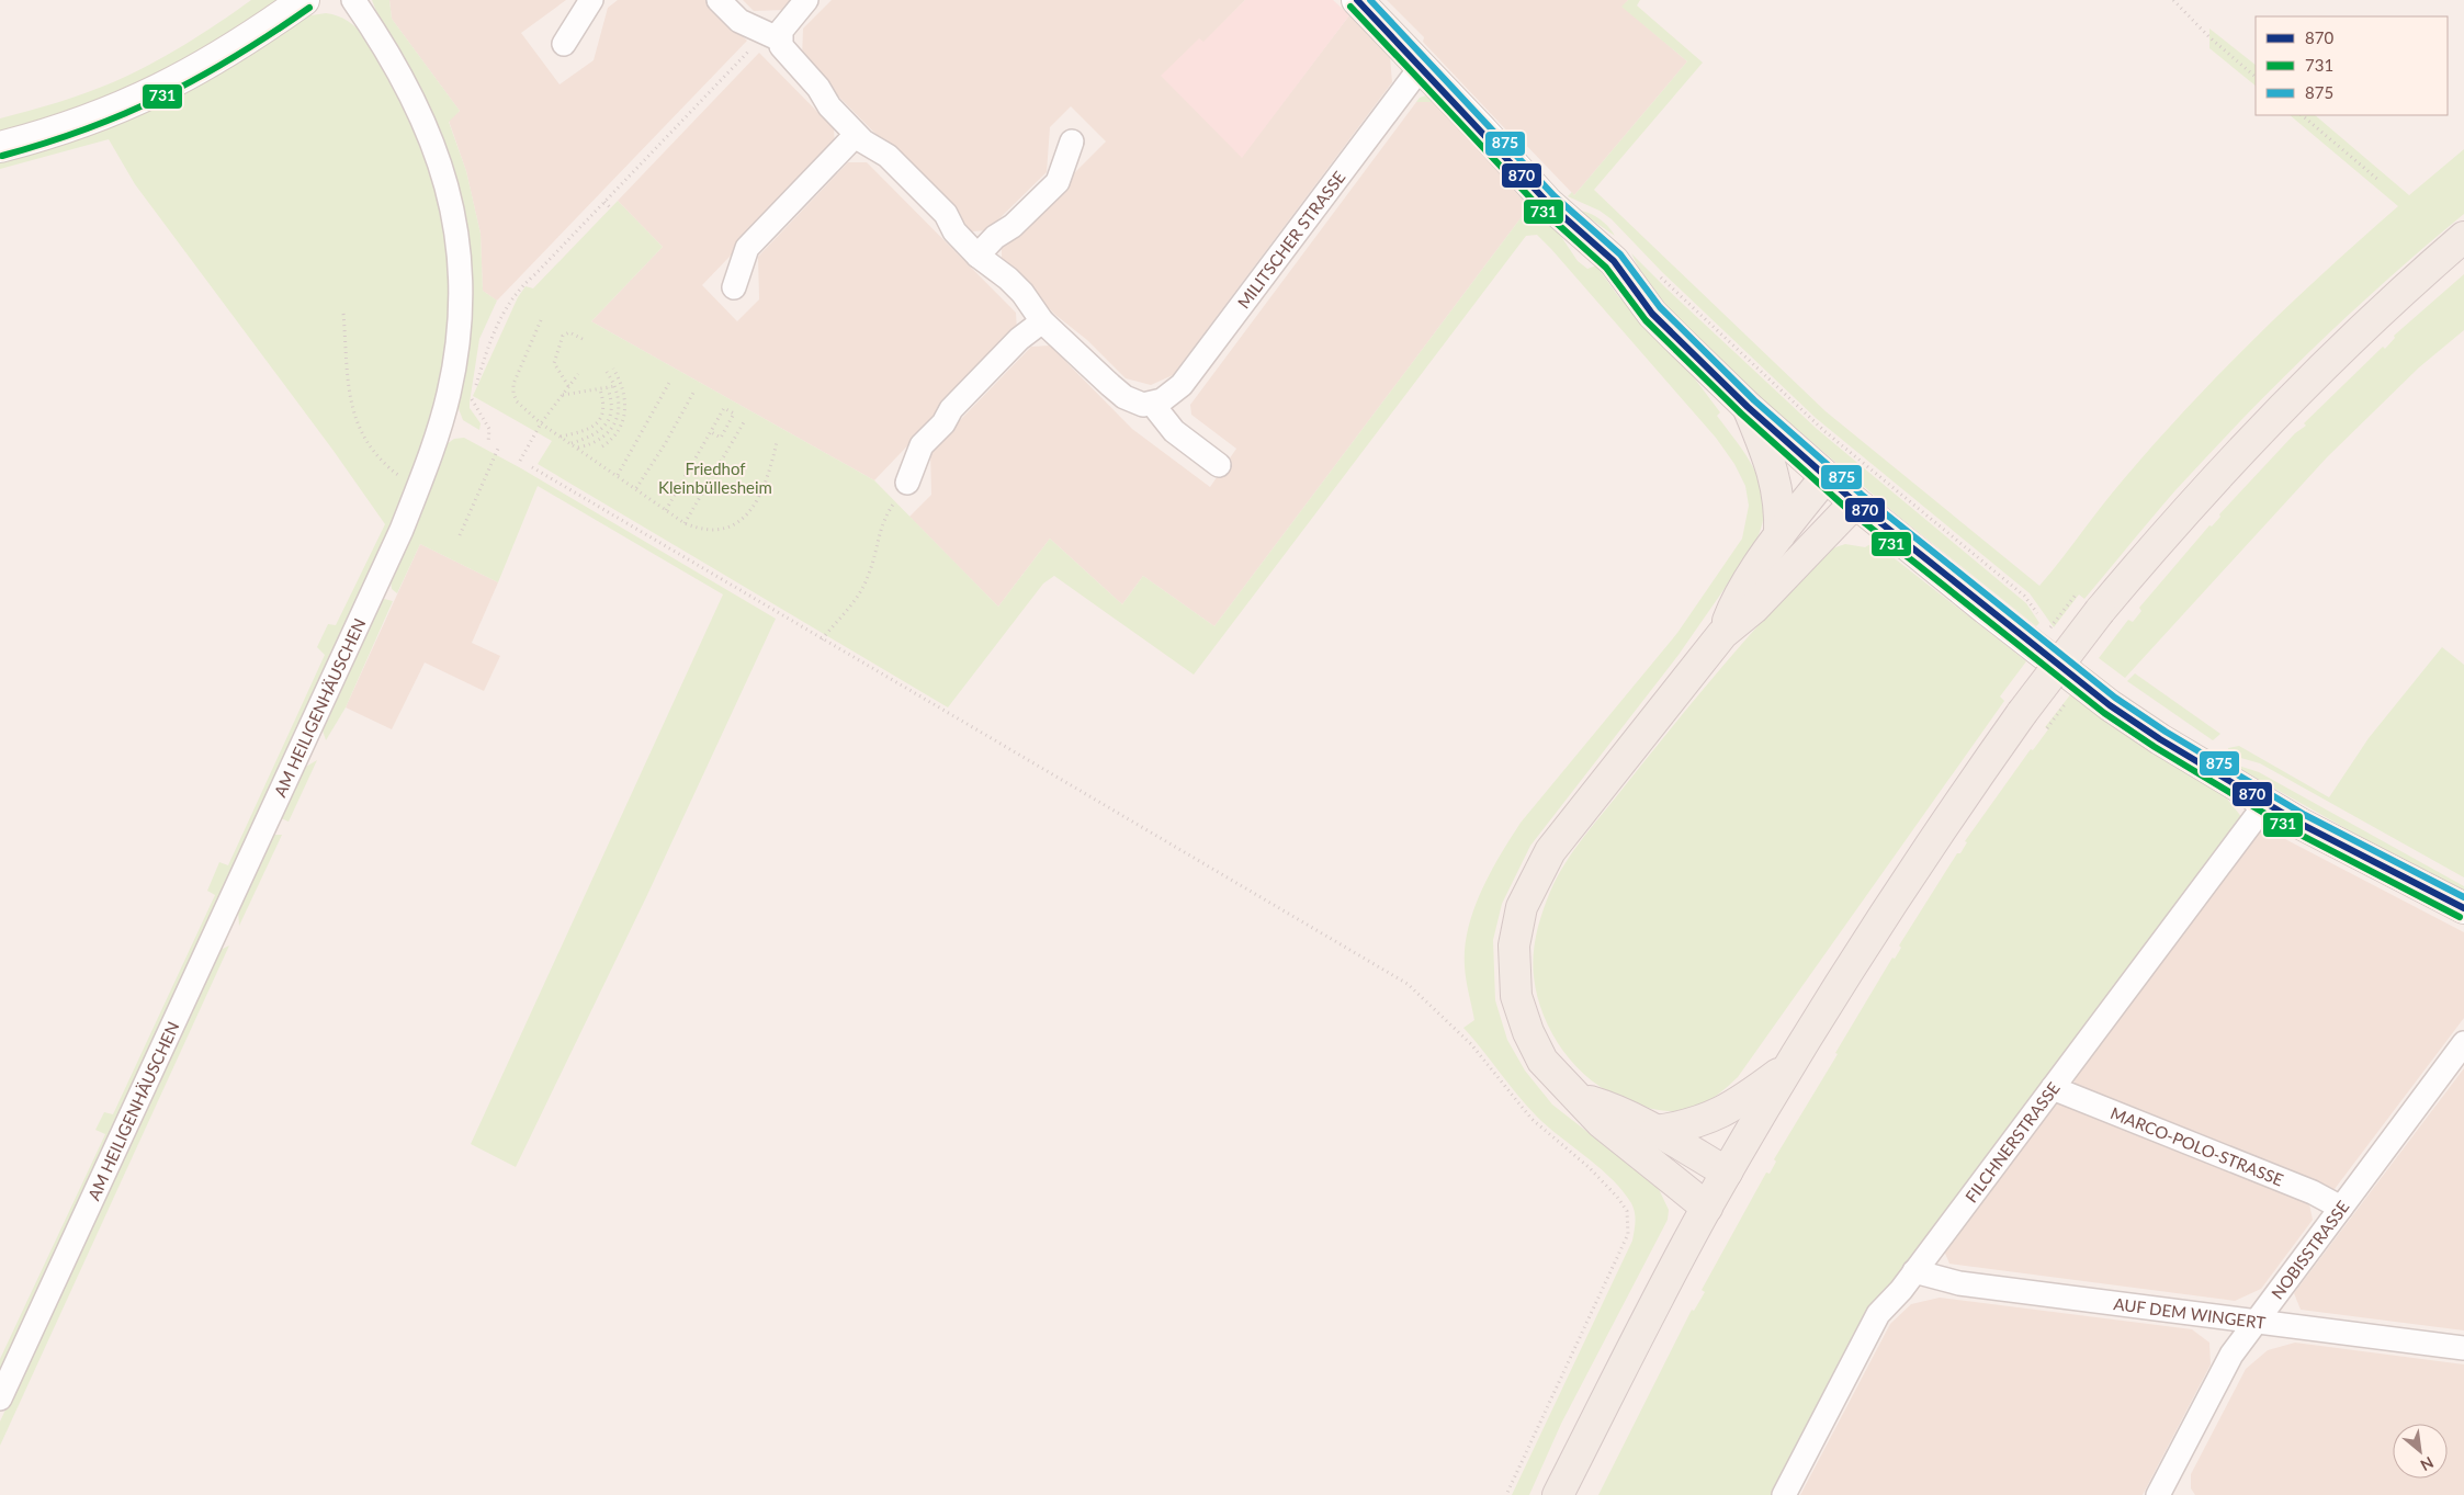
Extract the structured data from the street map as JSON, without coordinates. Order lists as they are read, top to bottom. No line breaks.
{"streets":{"street":["MILITSCHER STRASSE","AM HEILIGENHÄUSCHEN","FILCHNERSTRASSE","MARCO-POLO-STRASSE","NOBISSTRASSE","AUF DEM WINGERT"]},"crossings":[["FILCHNERSTRASSE","MARCO-POLO-STRASSE"],["FILCHNERSTRASSE","AUF DEM WINGERT"],["MARCO-POLO-STRASSE","NOBISSTRASSE"],["NOBISSTRASSE","AUF DEM WINGERT"]],"parks":["Friedhof Kleinbüllesheim"],"lines":["transit line 870","transit line 875","transit line 731"],"legend":["870","731","875"],"north":"bottom right"}
